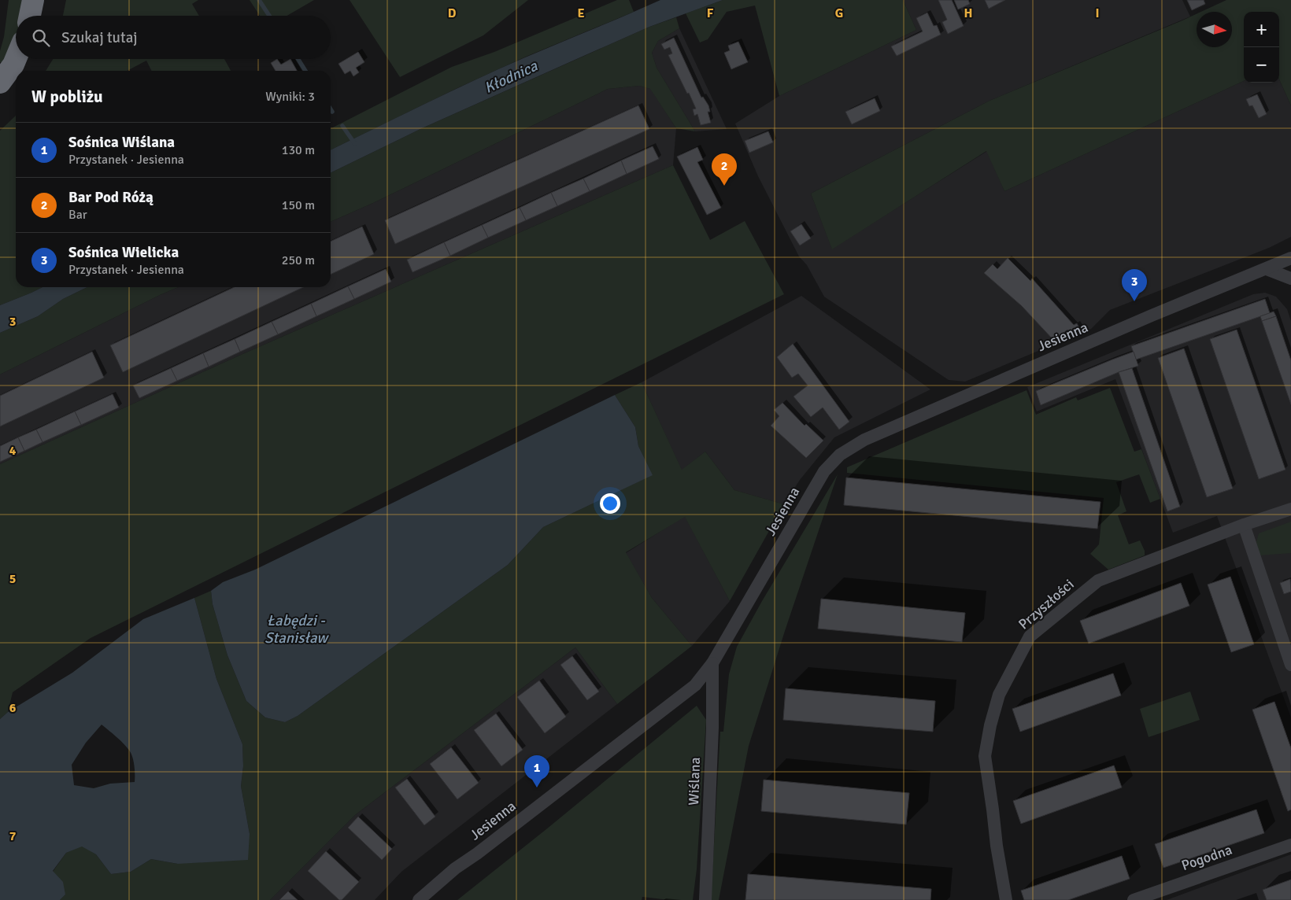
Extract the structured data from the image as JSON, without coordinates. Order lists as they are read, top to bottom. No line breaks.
{"streets":{"street":["Jesienna","Przyszłości","Wiślana","Pogodna"]},"crossings":[["Jesienna","Wiślana"]],"water":["Kłodnica","Łabędzi - Stanisław"],"north":"right","page":{"map_buttons":["+","−"],"search":"Szukaj tutaj","heading":["W pobliżu","Wyniki: 3"],"list":[{"mark":"1","name":"Sośnica Wiślana","note":"Przystanek · Jesienna","value":"130 m"},{"mark":"2","name":"Bar Pod Różą","note":"Bar","value":"150 m"},{"mark":"3","name":"Sośnica Wielicka","note":"Przystanek · Jesienna","value":"250 m"}],"pins":["2","3","1"]},"grid":{"columns":["D","E","F","G","H","I"],"rows":["3","4","5","6","7"]}}
